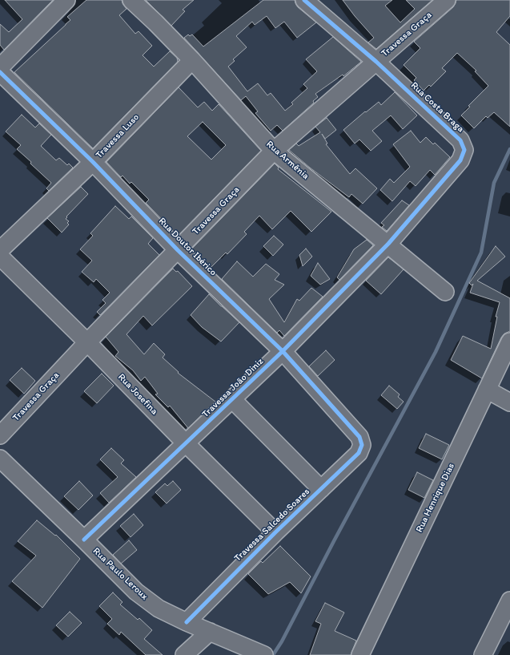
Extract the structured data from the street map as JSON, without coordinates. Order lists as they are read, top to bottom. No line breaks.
{"streets":{"street":["Travessa Graça","Rua Costa Braga","Travessa Luso","Rua Armênia","Rua Doutor Ibérico","Travessa João Diniz","Rua Josefina","Rua Henrique Dias","Travessa Salcedo Soares","Rua Paulo Leroux"]},"crossings":[["Travessa Graça","Rua Costa Braga"],["Travessa Graça","Rua Armênia"],["Travessa Graça","Rua Doutor Ibérico"],["Travessa Graça","Rua Josefina"],["Rua Costa Braga","Rua Armênia"],["Rua Costa Braga","Travessa João Diniz"],["Travessa Luso","Rua Armênia"],["Travessa Luso","Rua Doutor Ibérico"],["Rua Armênia","Travessa João Diniz"],["Rua Doutor Ibérico","Travessa João Diniz"],["Rua Doutor Ibérico","Travessa Salcedo Soares"],["Travessa João Diniz","Rua Josefina"],["Travessa João Diniz","Travessa Salcedo Soares"],["Travessa João Diniz","Rua Paulo Leroux"],["Rua Josefina","Travessa Salcedo Soares"],["Travessa Salcedo Soares","Rua Paulo Leroux"]]}
